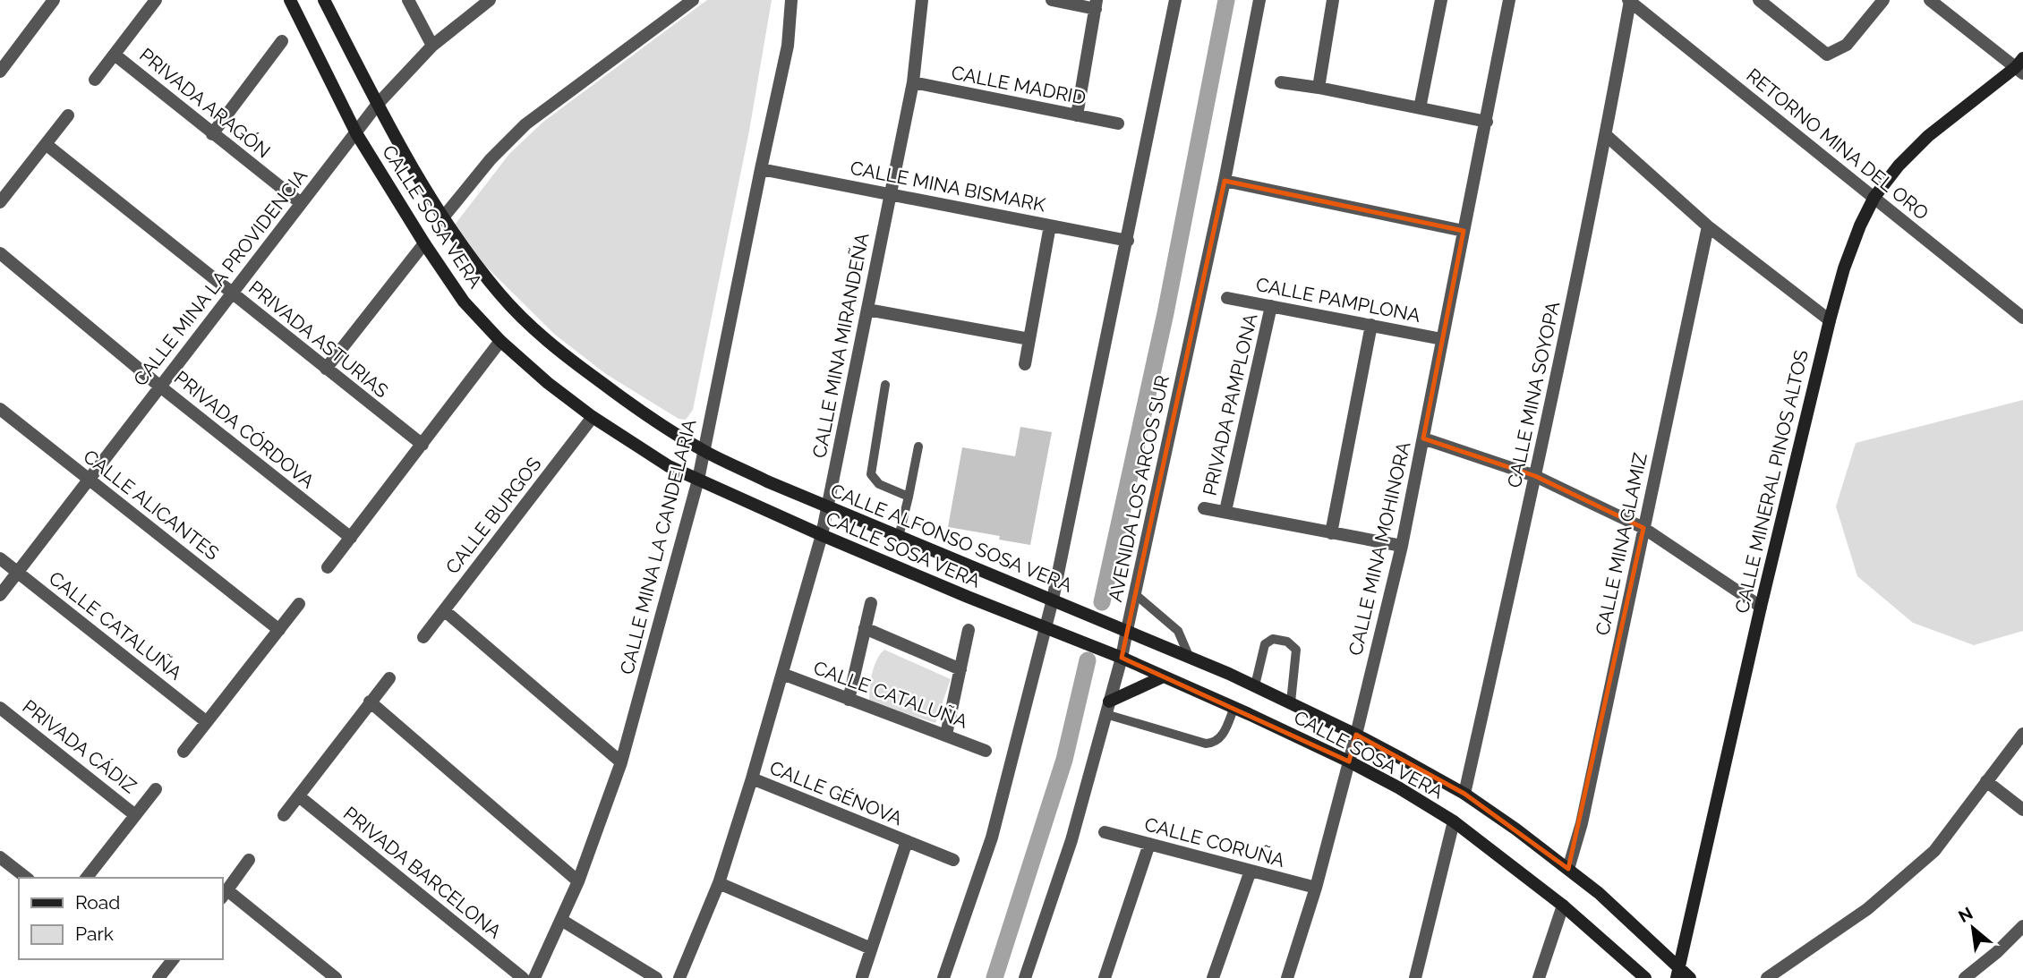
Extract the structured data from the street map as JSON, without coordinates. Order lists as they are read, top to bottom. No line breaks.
{"streets":{"main road":["CALLE SOSA VERA","CALLE MINERAL PINOS ALTOS","CALLE ALFONSO SOSA VERA"],"street":["CALLE MADRID","PRIVADA ARAGÓN","RETORNO MINA DEL ORO","CALLE MINA BISMARK","CALLE MINA LA PROVIDENCIA","CALLE PAMPLONA","PRIVADA ASTURIAS","CALLE MINA MIRANDEÑA","CALLE MINA SOYOPA","PRIVADA PAMPLONA","PRIVADA CÓRDOVA","AVENIDA LOS ARCOS SUR","CALLE ALICANTES","CALLE BURGOS","CALLE MINA GLAMIZ","CALLE MINA LA CANDELARIA","CALLE MINA MOHINORA","CALLE CATALUÑA","PRIVADA CÁDIZ","CALLE GÉNOVA","CALLE CORUÑA","PRIVADA BARCELONA"]},"crossings":[["CALLE MADRID","CALLE MINA MIRANDEÑA"],["PRIVADA ARAGÓN","CALLE MINA LA PROVIDENCIA"],["RETORNO MINA DEL ORO","CALLE MINA SOYOPA"],["RETORNO MINA DEL ORO","CALLE MINERAL PINOS ALTOS"],["CALLE MINA BISMARK","CALLE MINA MIRANDEÑA"],["CALLE MINA BISMARK","CALLE MINA LA CANDELARIA"],["CALLE SOSA VERA","CALLE MINA LA PROVIDENCIA"],["CALLE SOSA VERA","CALLE MINA MIRANDEÑA"],["CALLE SOSA VERA","AVENIDA LOS ARCOS SUR"],["CALLE SOSA VERA","CALLE BURGOS"],["CALLE SOSA VERA","CALLE MINA LA CANDELARIA"],["CALLE SOSA VERA","CALLE MINA MOHINORA"],["CALLE MINA LA PROVIDENCIA","PRIVADA ASTURIAS"],["CALLE MINA LA PROVIDENCIA","PRIVADA CÓRDOVA"],["CALLE MINA LA PROVIDENCIA","CALLE ALICANTES"],["CALLE MINA LA PROVIDENCIA","CALLE ALFONSO SOSA VERA"],["CALLE MINA LA PROVIDENCIA","CALLE CATALUÑA"],["CALLE PAMPLONA","PRIVADA PAMPLONA"],["CALLE PAMPLONA","CALLE MINA MOHINORA"],["CALLE MINA MIRANDEÑA","CALLE ALFONSO SOSA VERA"],["CALLE MINA MIRANDEÑA","CALLE CATALUÑA"],["CALLE MINA MIRANDEÑA","CALLE GÉNOVA"],["CALLE MINA SOYOPA","CALLE ALFONSO SOSA VERA"],["CALLE MINERAL PINOS ALTOS","CALLE ALFONSO SOSA VERA"],["AVENIDA LOS ARCOS SUR","CALLE ALFONSO SOSA VERA"],["CALLE ALFONSO SOSA VERA","CALLE MINA GLAMIZ"],["CALLE ALFONSO SOSA VERA","CALLE MINA LA CANDELARIA"],["CALLE ALFONSO SOSA VERA","CALLE MINA MOHINORA"],["CALLE MINA MOHINORA","CALLE CORUÑA"]],"legend":["Road","Park"],"north":"top left"}
